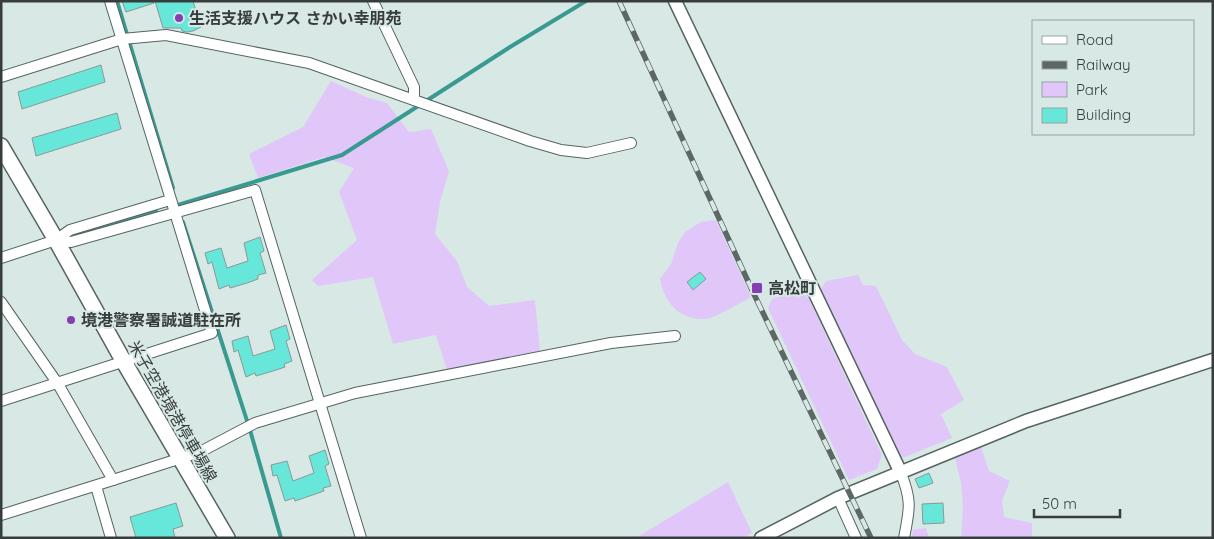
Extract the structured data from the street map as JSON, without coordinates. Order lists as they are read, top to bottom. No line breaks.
{"streets":{"main road":["米子空港境港停車場線"]},"places":{"other":["生活支援ハウス さかい幸朋苑","境港警察署誠道駐在所"],"transit":["高松町"]},"legend":["Road","Railway","Park","Building"],"scale_bar":"50 m"}
